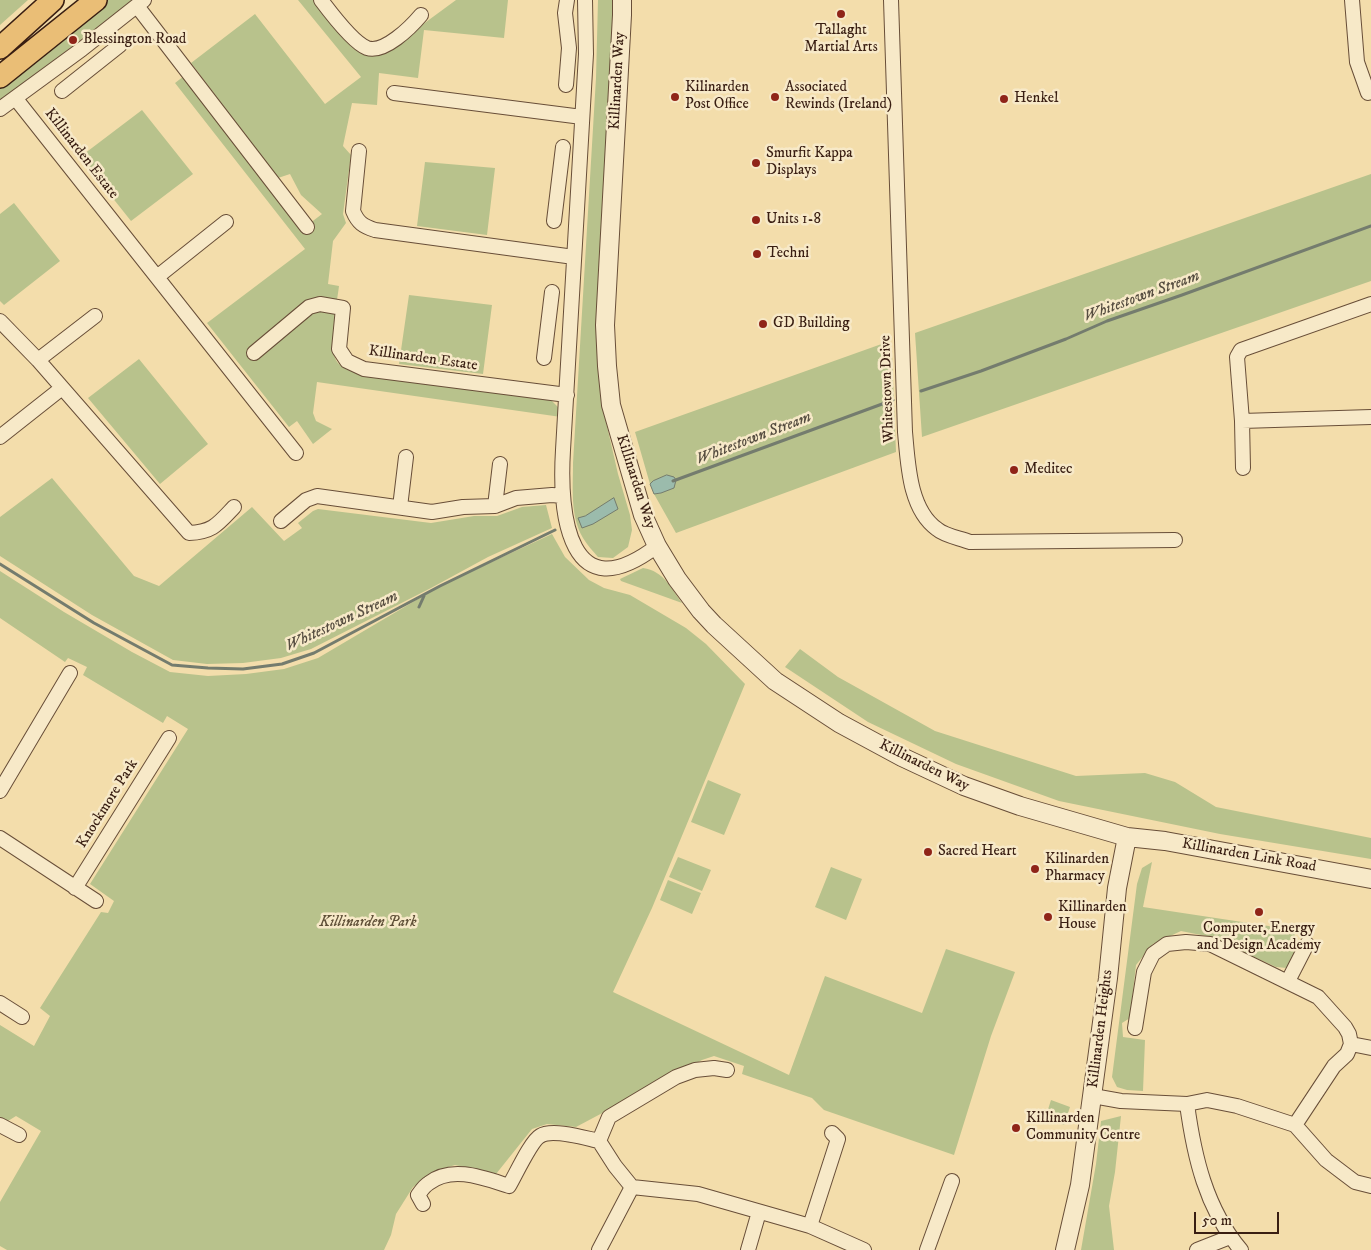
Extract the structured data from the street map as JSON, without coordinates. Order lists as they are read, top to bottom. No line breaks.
{"streets":{"street":["Killinarden Way","Killinarden Estate","Whitestown Drive","Knockmore Park","Killinarden Link Road","Killinarden Heights"]},"crossings":[["Killinarden Way","Killinarden Link Road"],["Killinarden Way","Killinarden Heights"],["Killinarden Link Road","Killinarden Heights"]],"water":["Whitestown Stream"],"parks":["Killinarden Park"],"places":["Tallaght Martial Arts","Blessington Road","Kilinarden Post Office","Associated Rewinds (Ireland)","Henkel","Smurfit Kappa Displays","Units 1-8","Techni","GD Building","Meditec","Sacred Heart","Kilinarden Pharmacy","Computer, Energy and Design Academy","Killinarden House","Killinarden Community Centre"],"scale_bar":"50 m"}
